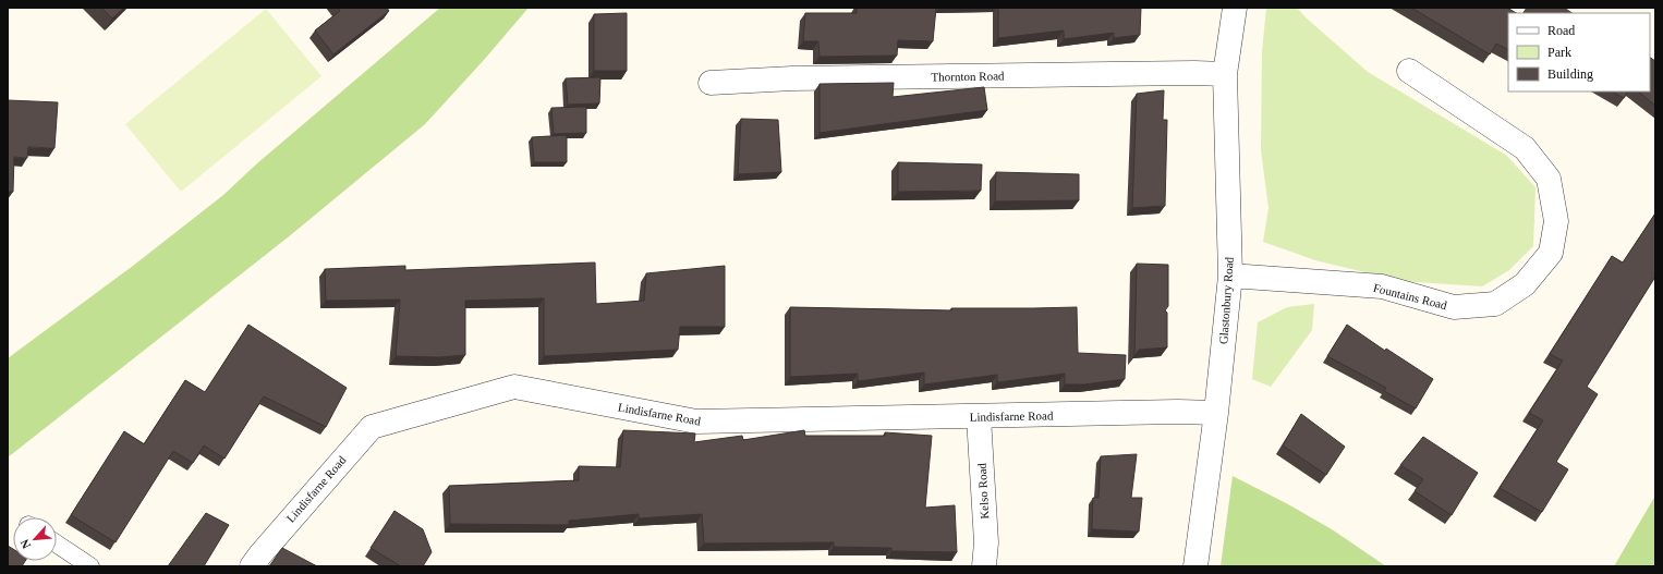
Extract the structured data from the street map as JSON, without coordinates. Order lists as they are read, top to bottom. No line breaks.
{"streets":{"street":["Thornton Road","Fountains Road","Glastonbury Road","Lindisfarne Road","Kelso Road"]},"crossings":[["Thornton Road","Glastonbury Road"],["Fountains Road","Glastonbury Road"],["Glastonbury Road","Lindisfarne Road"],["Lindisfarne Road","Kelso Road"]],"legend":["Road","Park","Building"],"north":"bottom left"}
